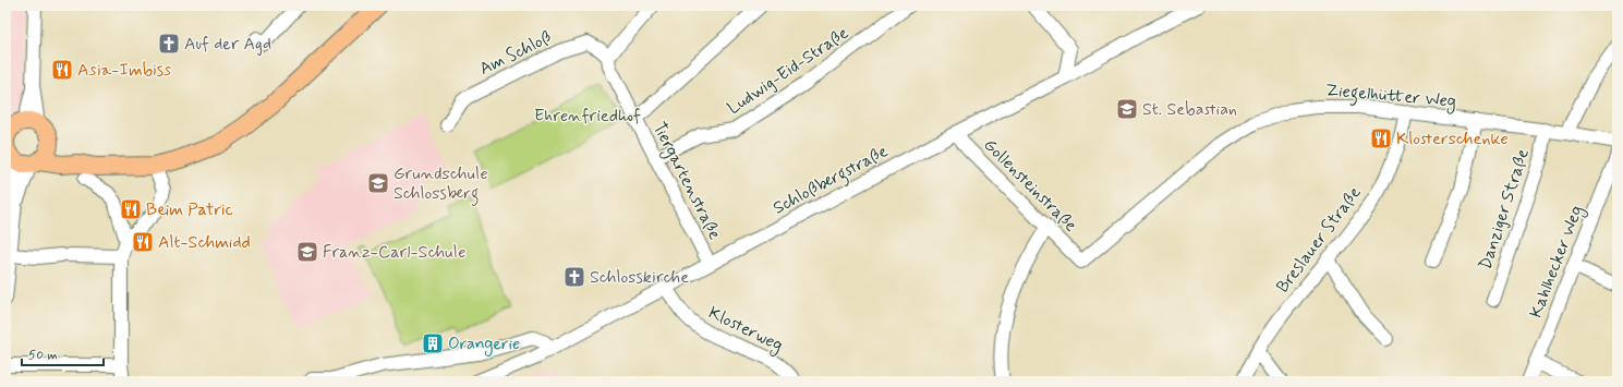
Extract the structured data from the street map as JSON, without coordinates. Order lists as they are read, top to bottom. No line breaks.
{"streets":{"street":["Am Schloß","Ludwig-Eid-Straße","Ziegelhütter Weg","Schloßbergstraße","Tiergartenstraße","Gollensteinstraße","Danziger Straße","Breslauer Straße","Kahlhecker Weg","Klosterweg"]},"crossings":[["Am Schloß","Tiergartenstraße"],["Ludwig-Eid-Straße","Tiergartenstraße"],["Ziegelhütter Weg","Gollensteinstraße"],["Ziegelhütter Weg","Danziger Straße"],["Ziegelhütter Weg","Breslauer Straße"],["Schloßbergstraße","Tiergartenstraße"],["Schloßbergstraße","Gollensteinstraße"],["Schloßbergstraße","Klosterweg"]],"parks":["Ehrenfriedhof"],"places":{"church":["Auf der Agd","Schlosskirche"],"restaurant":["Asia-Imbiss","Klosterschenke","Beim Patric","Alt-Schmidd"],"school or university":["St. Sebastian","Grundschule Schlossberg","Franz-Carl-Schule"],"building":["Orangerie"]},"scale_bar":"50 m"}
